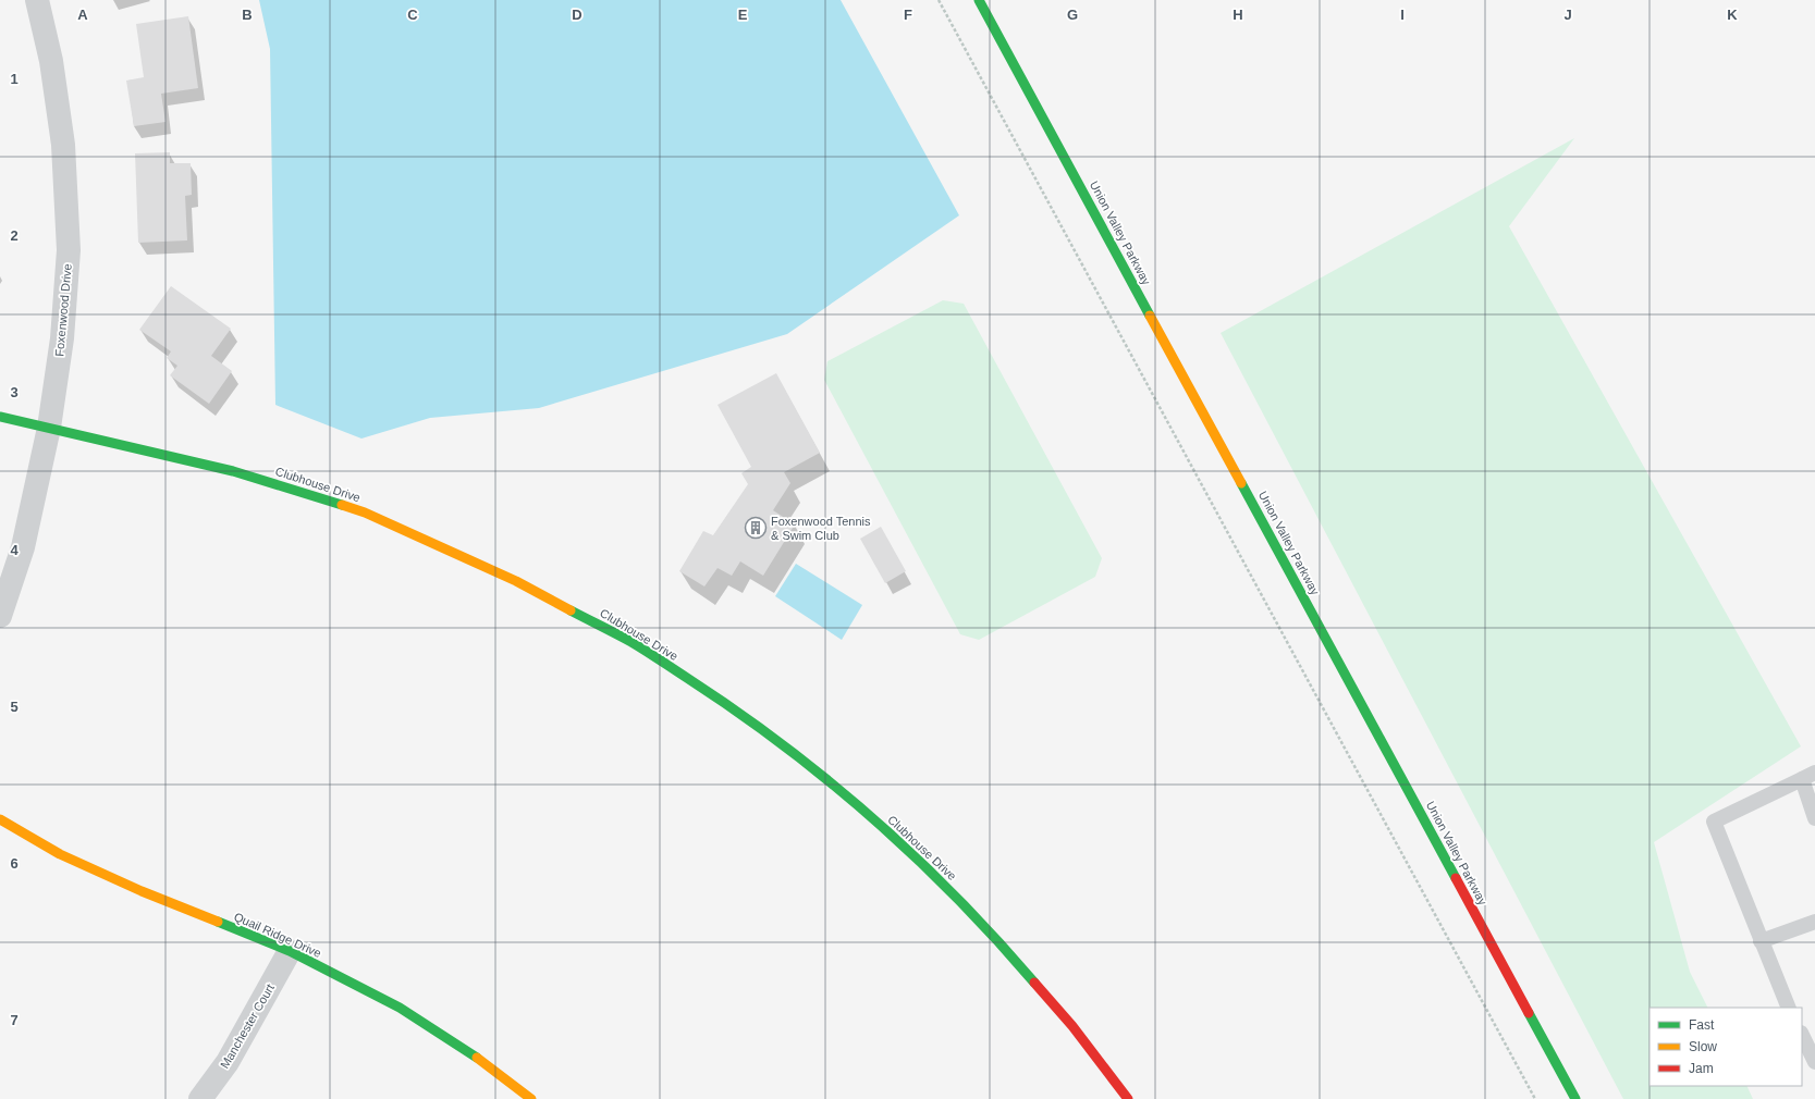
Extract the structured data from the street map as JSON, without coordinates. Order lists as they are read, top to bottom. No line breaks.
{"streets":{"street":["Union Valley Parkway","Foxenwood Drive","Clubhouse Drive","Quail Ridge Drive","Manchester Court"]},"crossings":[["Foxenwood Drive","Clubhouse Drive"],["Quail Ridge Drive","Manchester Court"]],"places":{"building":["Foxenwood Tennis & Swim Club"]},"legend":["Fast","Slow","Jam"],"grid":{"columns":["A","B","C","D","E","F","G","H","I","J","K"],"rows":["1","2","3","4","5","6","7"]}}
